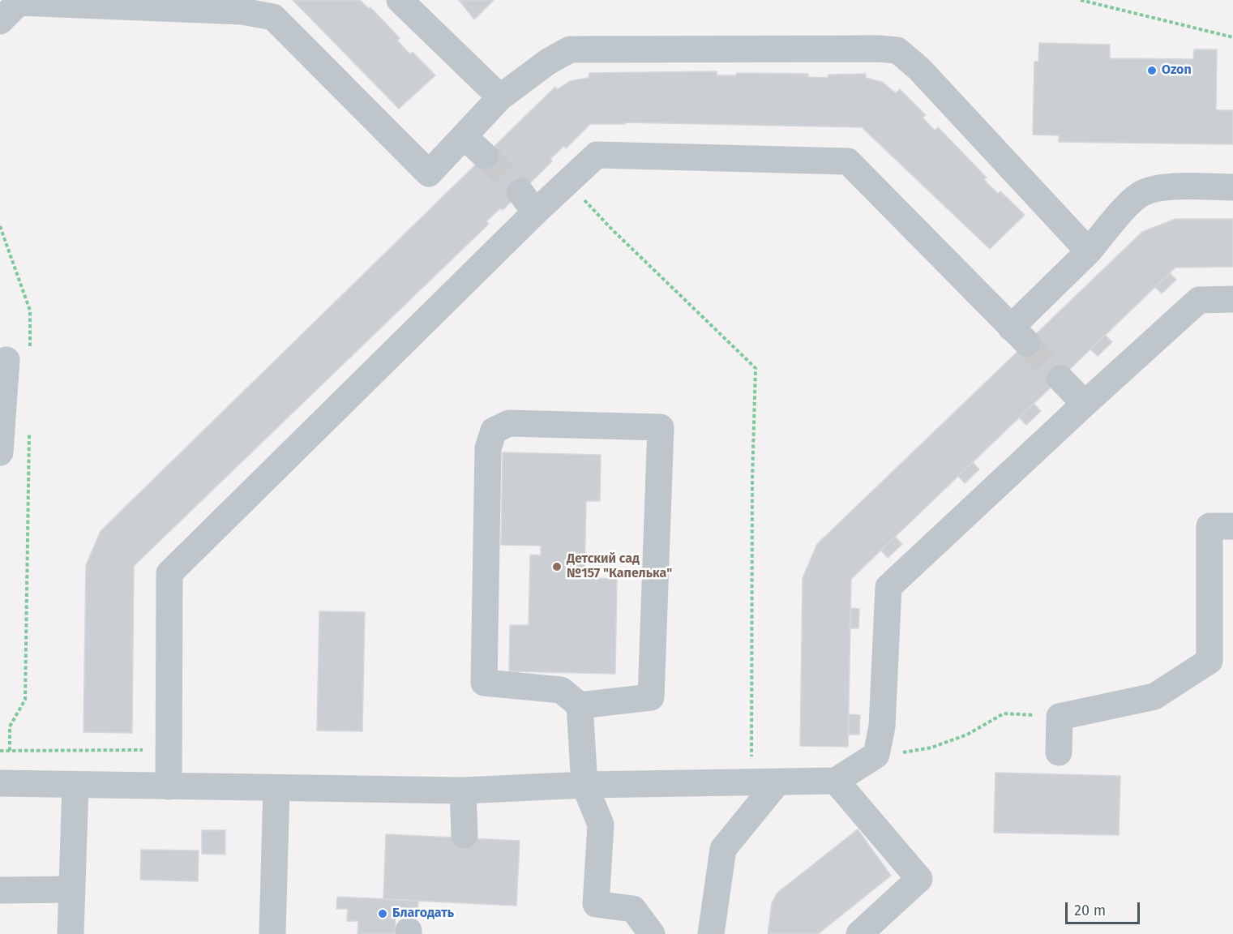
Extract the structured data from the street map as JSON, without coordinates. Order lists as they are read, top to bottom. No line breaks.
{"places":["Ozon","Детский сад №157 \"Капелька\"","Благодать"],"scale_bar":"20 m"}
